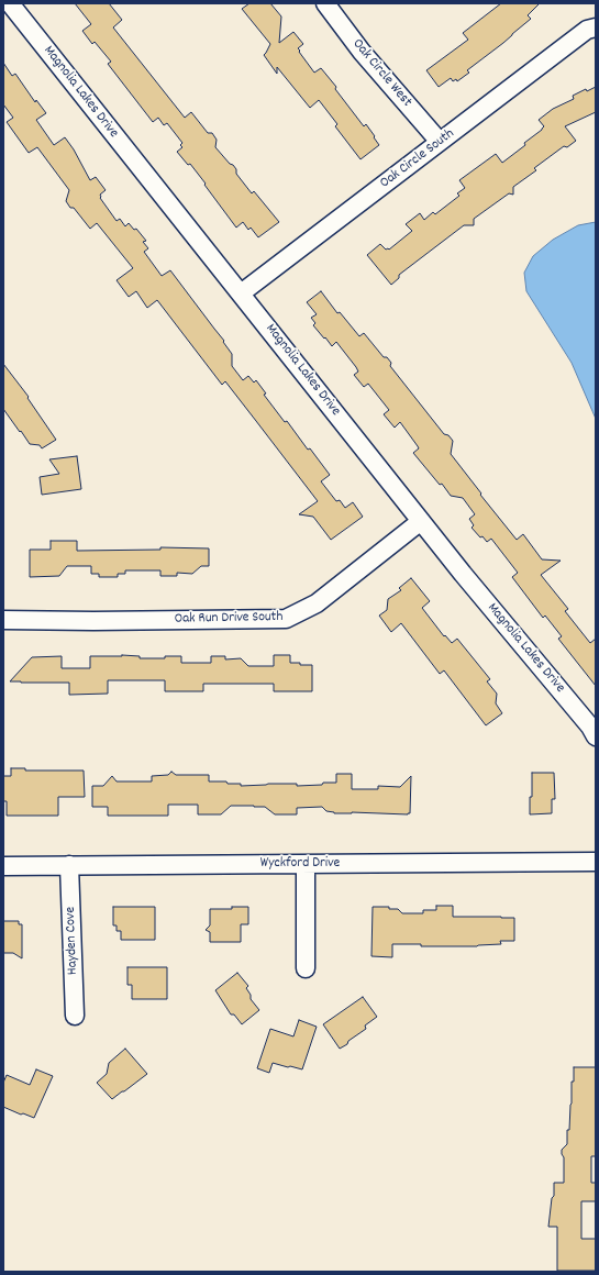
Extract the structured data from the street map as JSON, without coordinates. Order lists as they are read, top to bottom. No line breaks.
{"streets":{"street":["Oak Circle West","Magnolia Lakes Drive","Oak Circle South","Oak Run Drive South","Wyckford Drive","Hayden Cove"]},"crossings":[["Oak Circle West","Oak Circle South"],["Magnolia Lakes Drive","Oak Circle South"],["Magnolia Lakes Drive","Oak Run Drive South"],["Wyckford Drive","Hayden Cove"]]}
